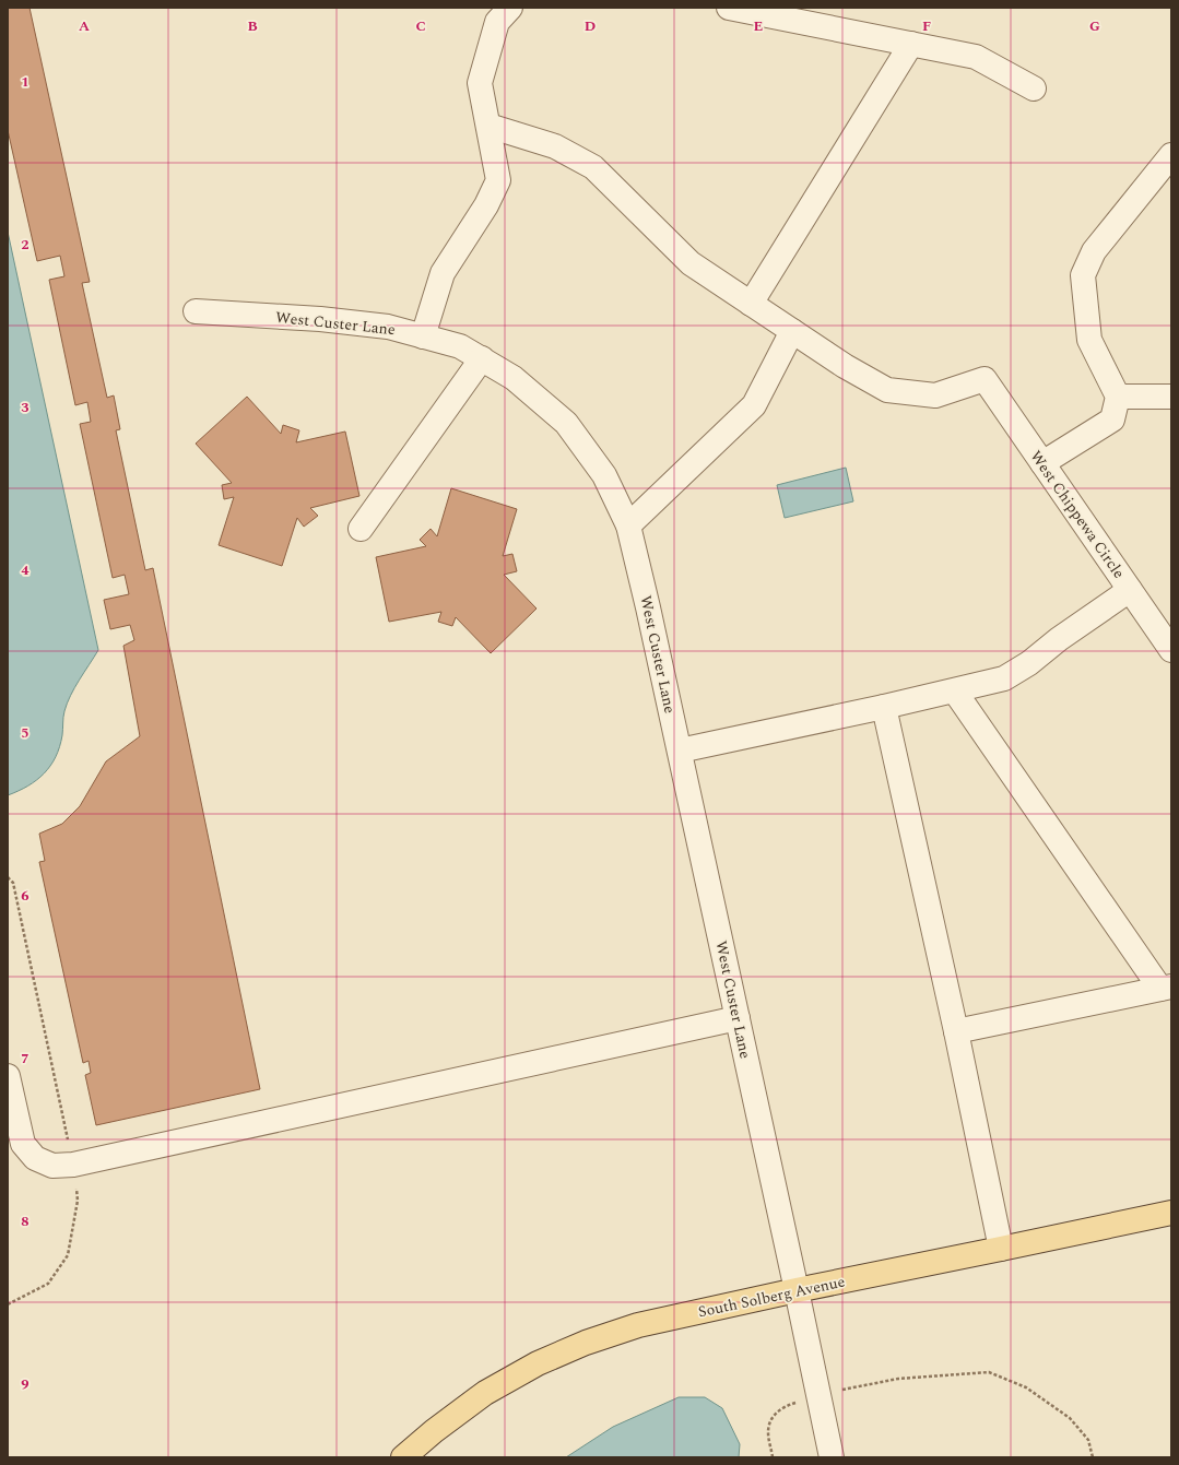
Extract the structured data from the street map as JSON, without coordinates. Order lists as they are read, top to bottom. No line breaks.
{"streets":{"main road":["South Solberg Avenue"],"street":["West Custer Lane","West Chippewa Circle"]},"crossings":[["West Custer Lane","South Solberg Avenue"]],"grid":{"columns":["A","B","C","D","E","F","G"],"rows":["1","2","3","4","5","6","7","8","9"]}}
